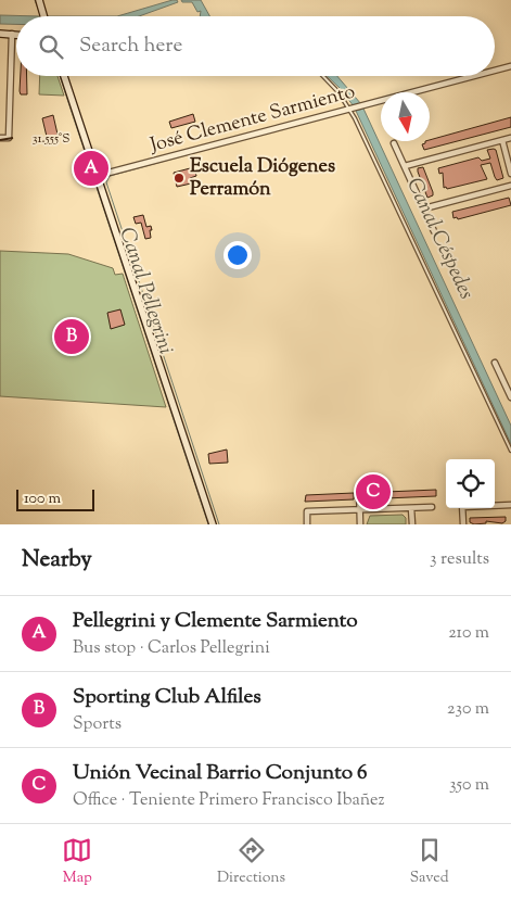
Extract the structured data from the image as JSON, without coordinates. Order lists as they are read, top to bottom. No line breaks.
{"streets":{"street":["José Clemente Sarmiento"]},"water":["Canal Céspedes","Canal Pellegrini"],"places":["Escuela Diógenes Perramón"],"scale_bar":"100 m","north":"bottom","page":{"search":"Search here","pins":["A","B","C"],"scale":"100 m","heading":["Nearby","3 results"],"list":[{"mark":"A","name":"Pellegrini y Clemente Sarmiento","note":"Bus stop · Carlos Pellegrini","value":"210 m"},{"mark":"B","name":"Sporting Club Alfiles","note":"Sports","value":"230 m"},{"mark":"C","name":"Unión Vecinal Barrio Conjunto 6","note":"Office · Teniente Primero Francisco Ibañez","value":"350 m"}],"nav":["Map","Directions","Saved"]},"coordinates":["31.555°S"]}
